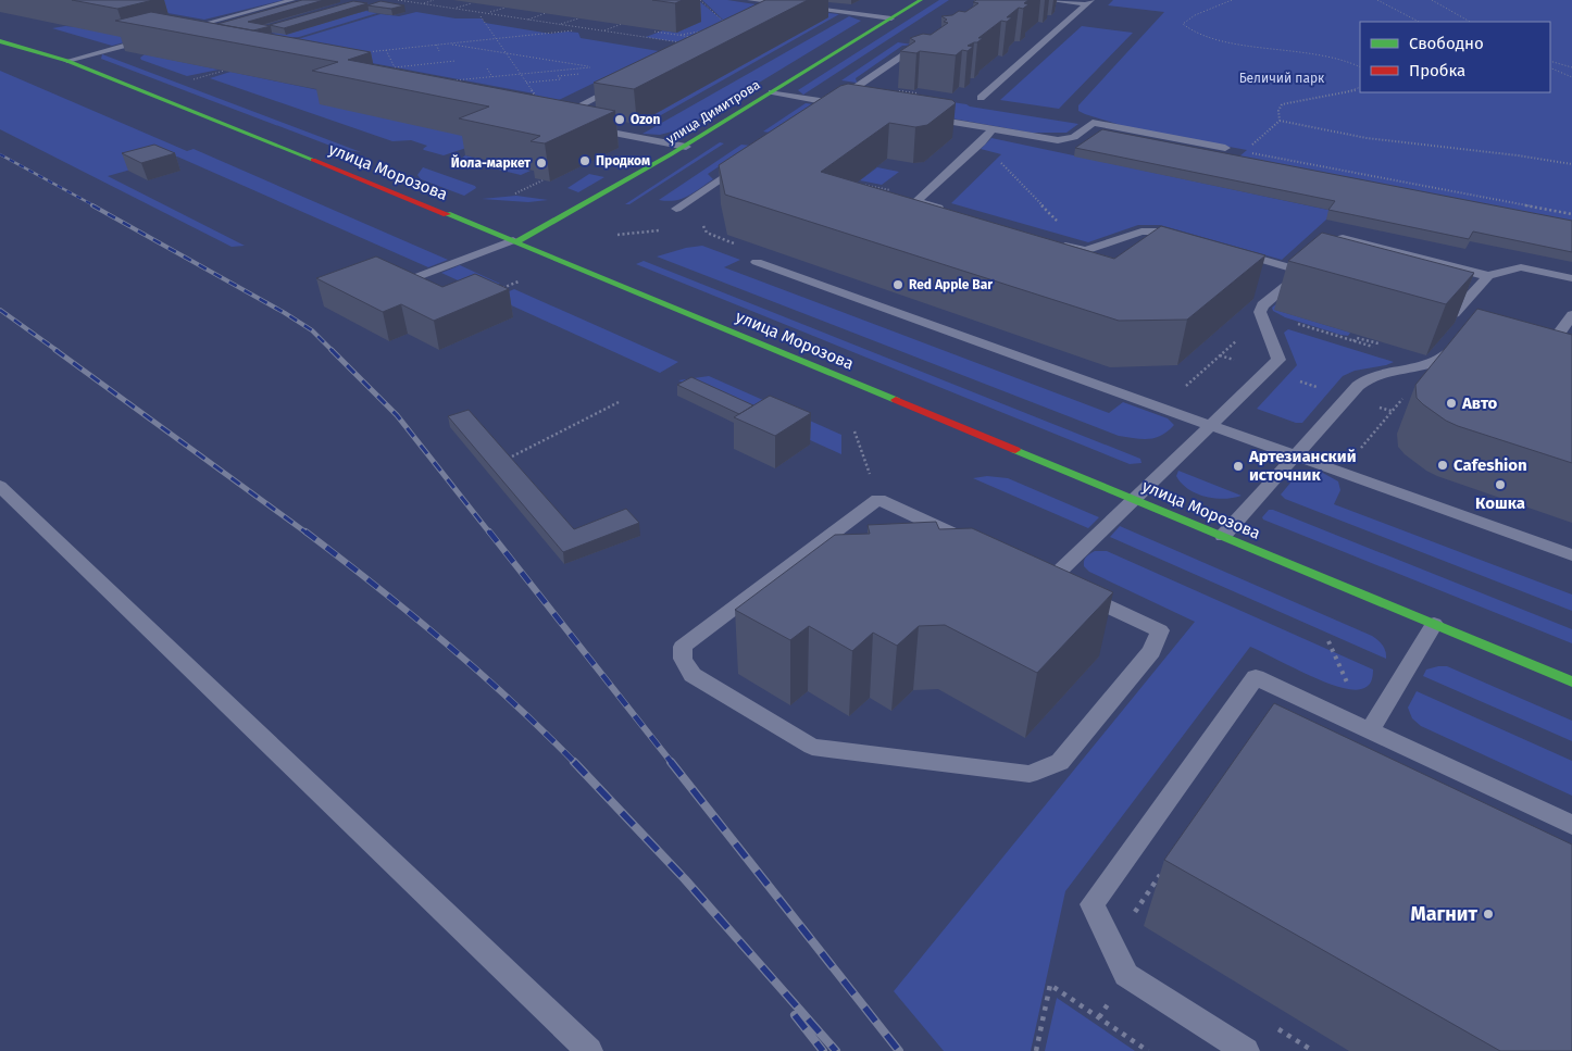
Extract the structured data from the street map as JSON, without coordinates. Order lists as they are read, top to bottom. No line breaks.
{"streets":{"main road":["улица Димитрова","улица Морозова"]},"crossings":[["улица Димитрова","улица Морозова"]],"parks":["Беличий парк"],"places":["Ozon","Продком","Йола-маркет","Red Apple Bar","Авто","Cafeshion","Артезианский источник","Кошка","Магнит"],"legend":["Свободно","Пробка"]}
